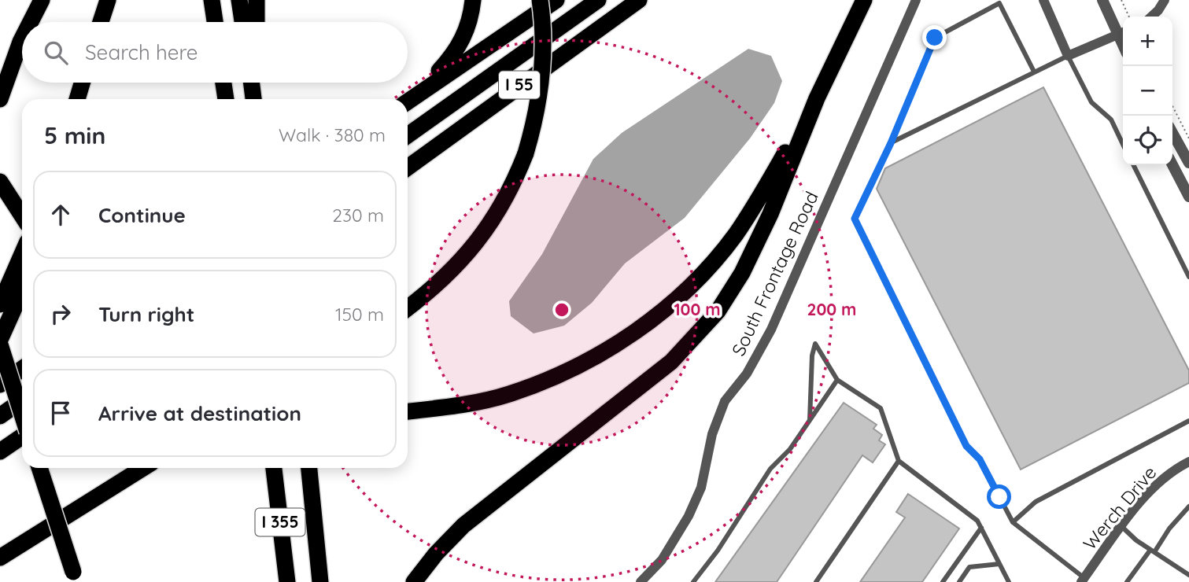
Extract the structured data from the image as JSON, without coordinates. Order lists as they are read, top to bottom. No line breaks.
{"streets":{"highway":["I 55","I 355"],"street":["South Frontage Road","Werch Drive"]},"page":{"map_buttons":["+","−"],"search":"Search here","heading":["5 min","Walk · 380 m"],"list":[["Continue","230 m"],["Turn right","150 m"],"Arrive at destination"]},"rings":["100 m","200 m"]}
